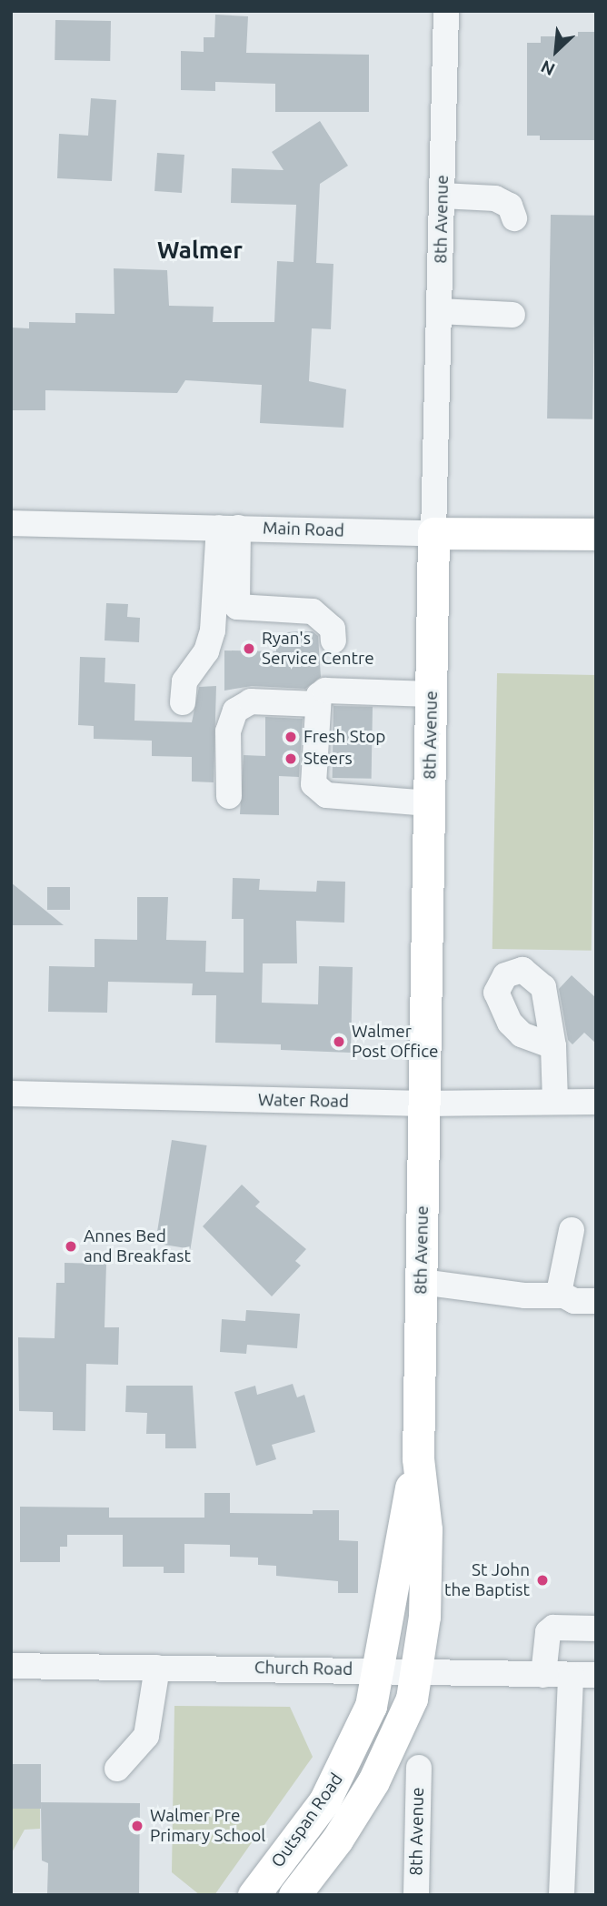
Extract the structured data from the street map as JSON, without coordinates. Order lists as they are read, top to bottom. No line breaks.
{"streets":{"main road":["8th Avenue","Main Road","Outspan Road"],"street":["Water Road","Church Road"]},"crossings":[["8th Avenue","Main Road"],["8th Avenue","Water Road"],["8th Avenue","Church Road"],["8th Avenue","Outspan Road"],["Church Road","Outspan Road"]],"districts":["Walmer"],"places":["Ryan's Service Centre","Fresh Stop","Steers","Walmer Post Office","Annes Bed and Breakfast","St John the Baptist","Walmer Pre Primary School"],"north":"bottom left"}
